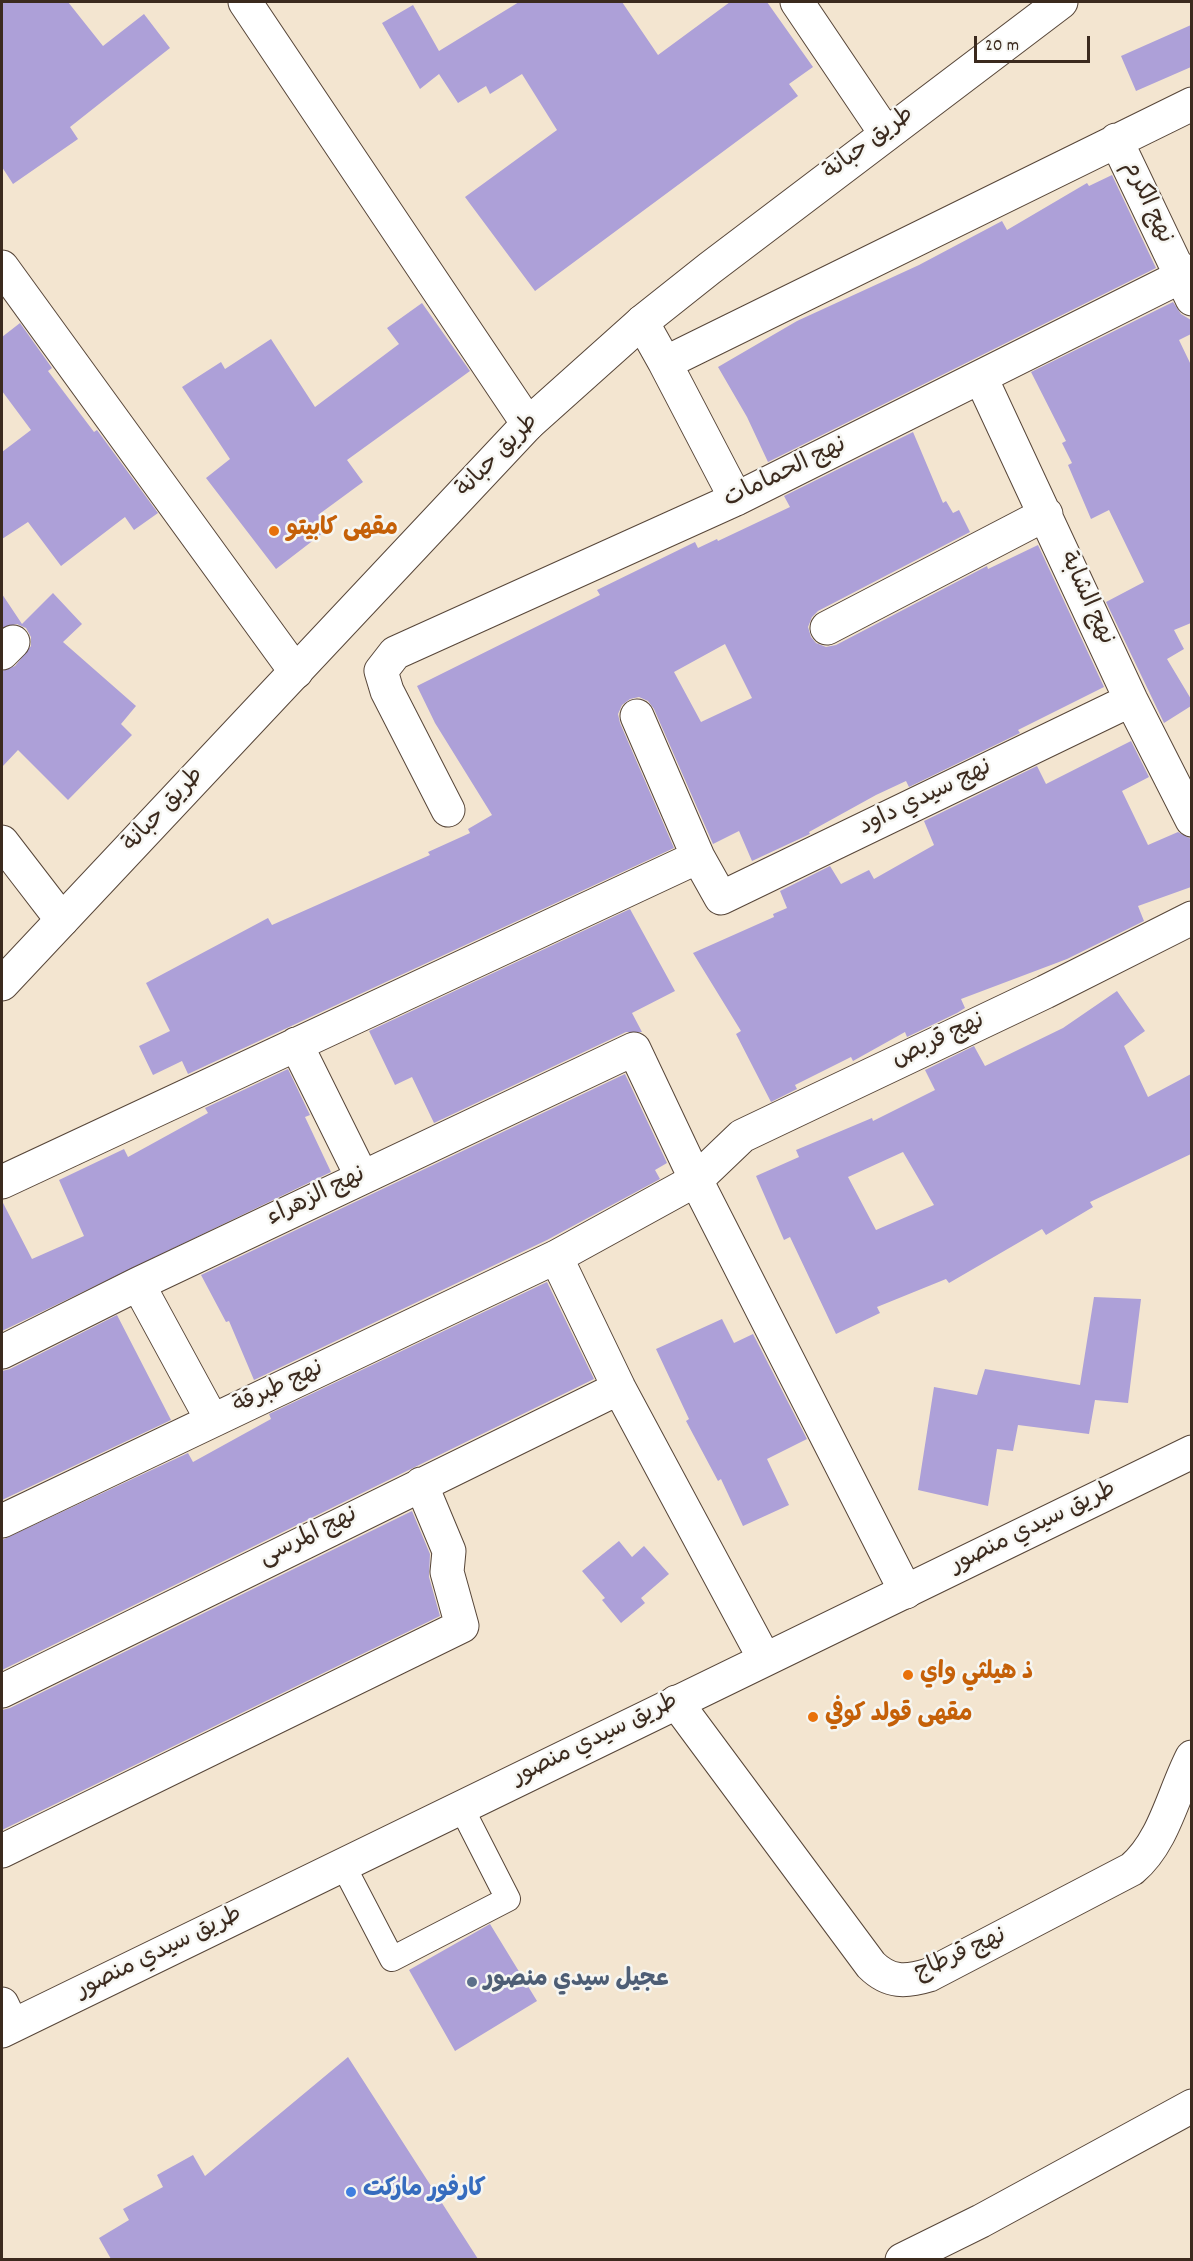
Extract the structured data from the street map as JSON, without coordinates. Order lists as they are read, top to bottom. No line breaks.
{"streets":{"street":["طريق حبانة","نهج الكرم","نهج الحمامات","نهج الشابة","نهج سيدي داود","نهج قربص","نهج الزهراء","نهج طبرقة","طريق سيدي منصور","نهج المرسى","نهج قرطاج"]},"crossings":[["نهج الكرم","نهج الحمامات"],["نهج الحمامات","نهج الشابة"],["نهج الشابة","نهج سيدي داود"],["نهج قربص","نهج الزهراء"],["نهج قربص","نهج طبرقة"],["طريق سيدي منصور","نهج قرطاج"]],"places":["مقهى كابيتو","ذ هيلثي واي","مقهى قولد كوفي","عجيل سيدي منصور","كارفور ماركت"],"scale_bar":"20 m"}
